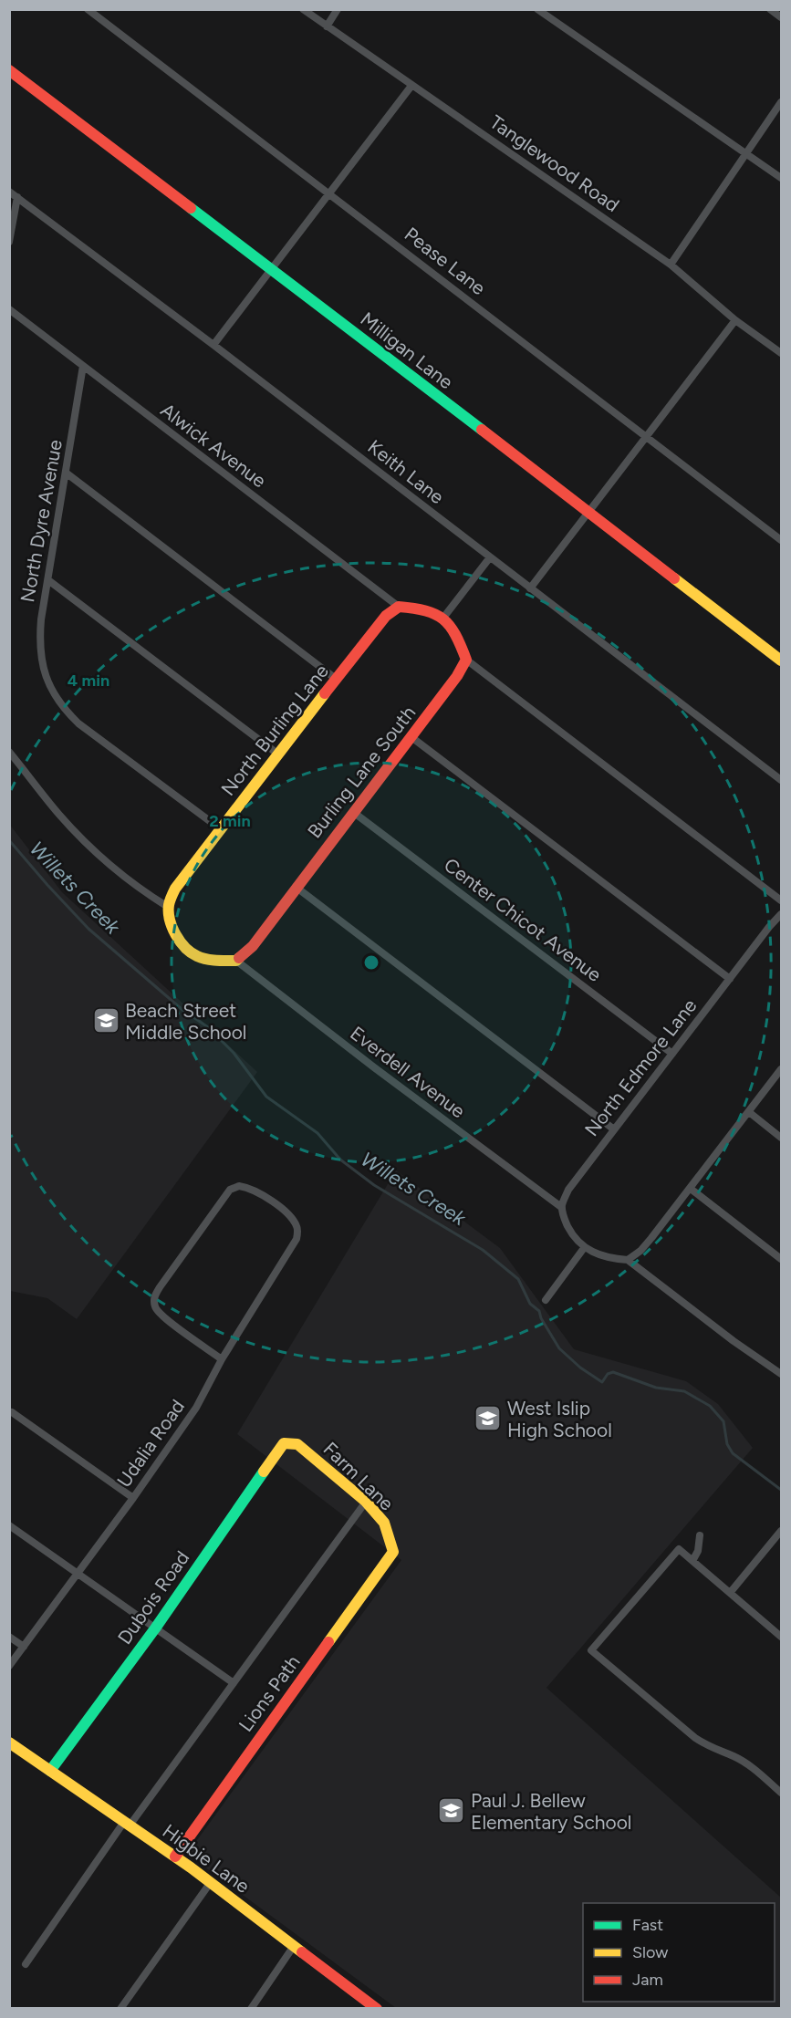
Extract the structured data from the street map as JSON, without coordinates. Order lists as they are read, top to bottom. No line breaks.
{"streets":{"street":["Tanglewood Road","Pease Lane","Milligan Lane","Alwick Avenue","Keith Lane","North Dyre Avenue","North Burling Lane","Burling Lane South","Center Chicot Avenue","North Edmore Lane","Everdell Avenue","Udalia Road","Farm Lane","Dubois Road","Lions Path","Higbie Lane"]},"crossings":[["Alwick Avenue","North Dyre Avenue"],["Alwick Avenue","North Burling Lane"],["North Dyre Avenue","North Burling Lane"],["Burling Lane South","Center Chicot Avenue"],["Burling Lane South","Everdell Avenue"],["Center Chicot Avenue","North Edmore Lane"],["North Edmore Lane","Everdell Avenue"],["Farm Lane","Dubois Road"],["Farm Lane","Lions Path"],["Dubois Road","Higbie Lane"],["Lions Path","Higbie Lane"]],"water":["Willets Creek"],"places":{"school or university":["Beach Street Middle School","West Islip High School","Paul J. Bellew Elementary School"]},"legend":["Fast","Slow","Jam"],"rings":["4 min","2 min"]}
